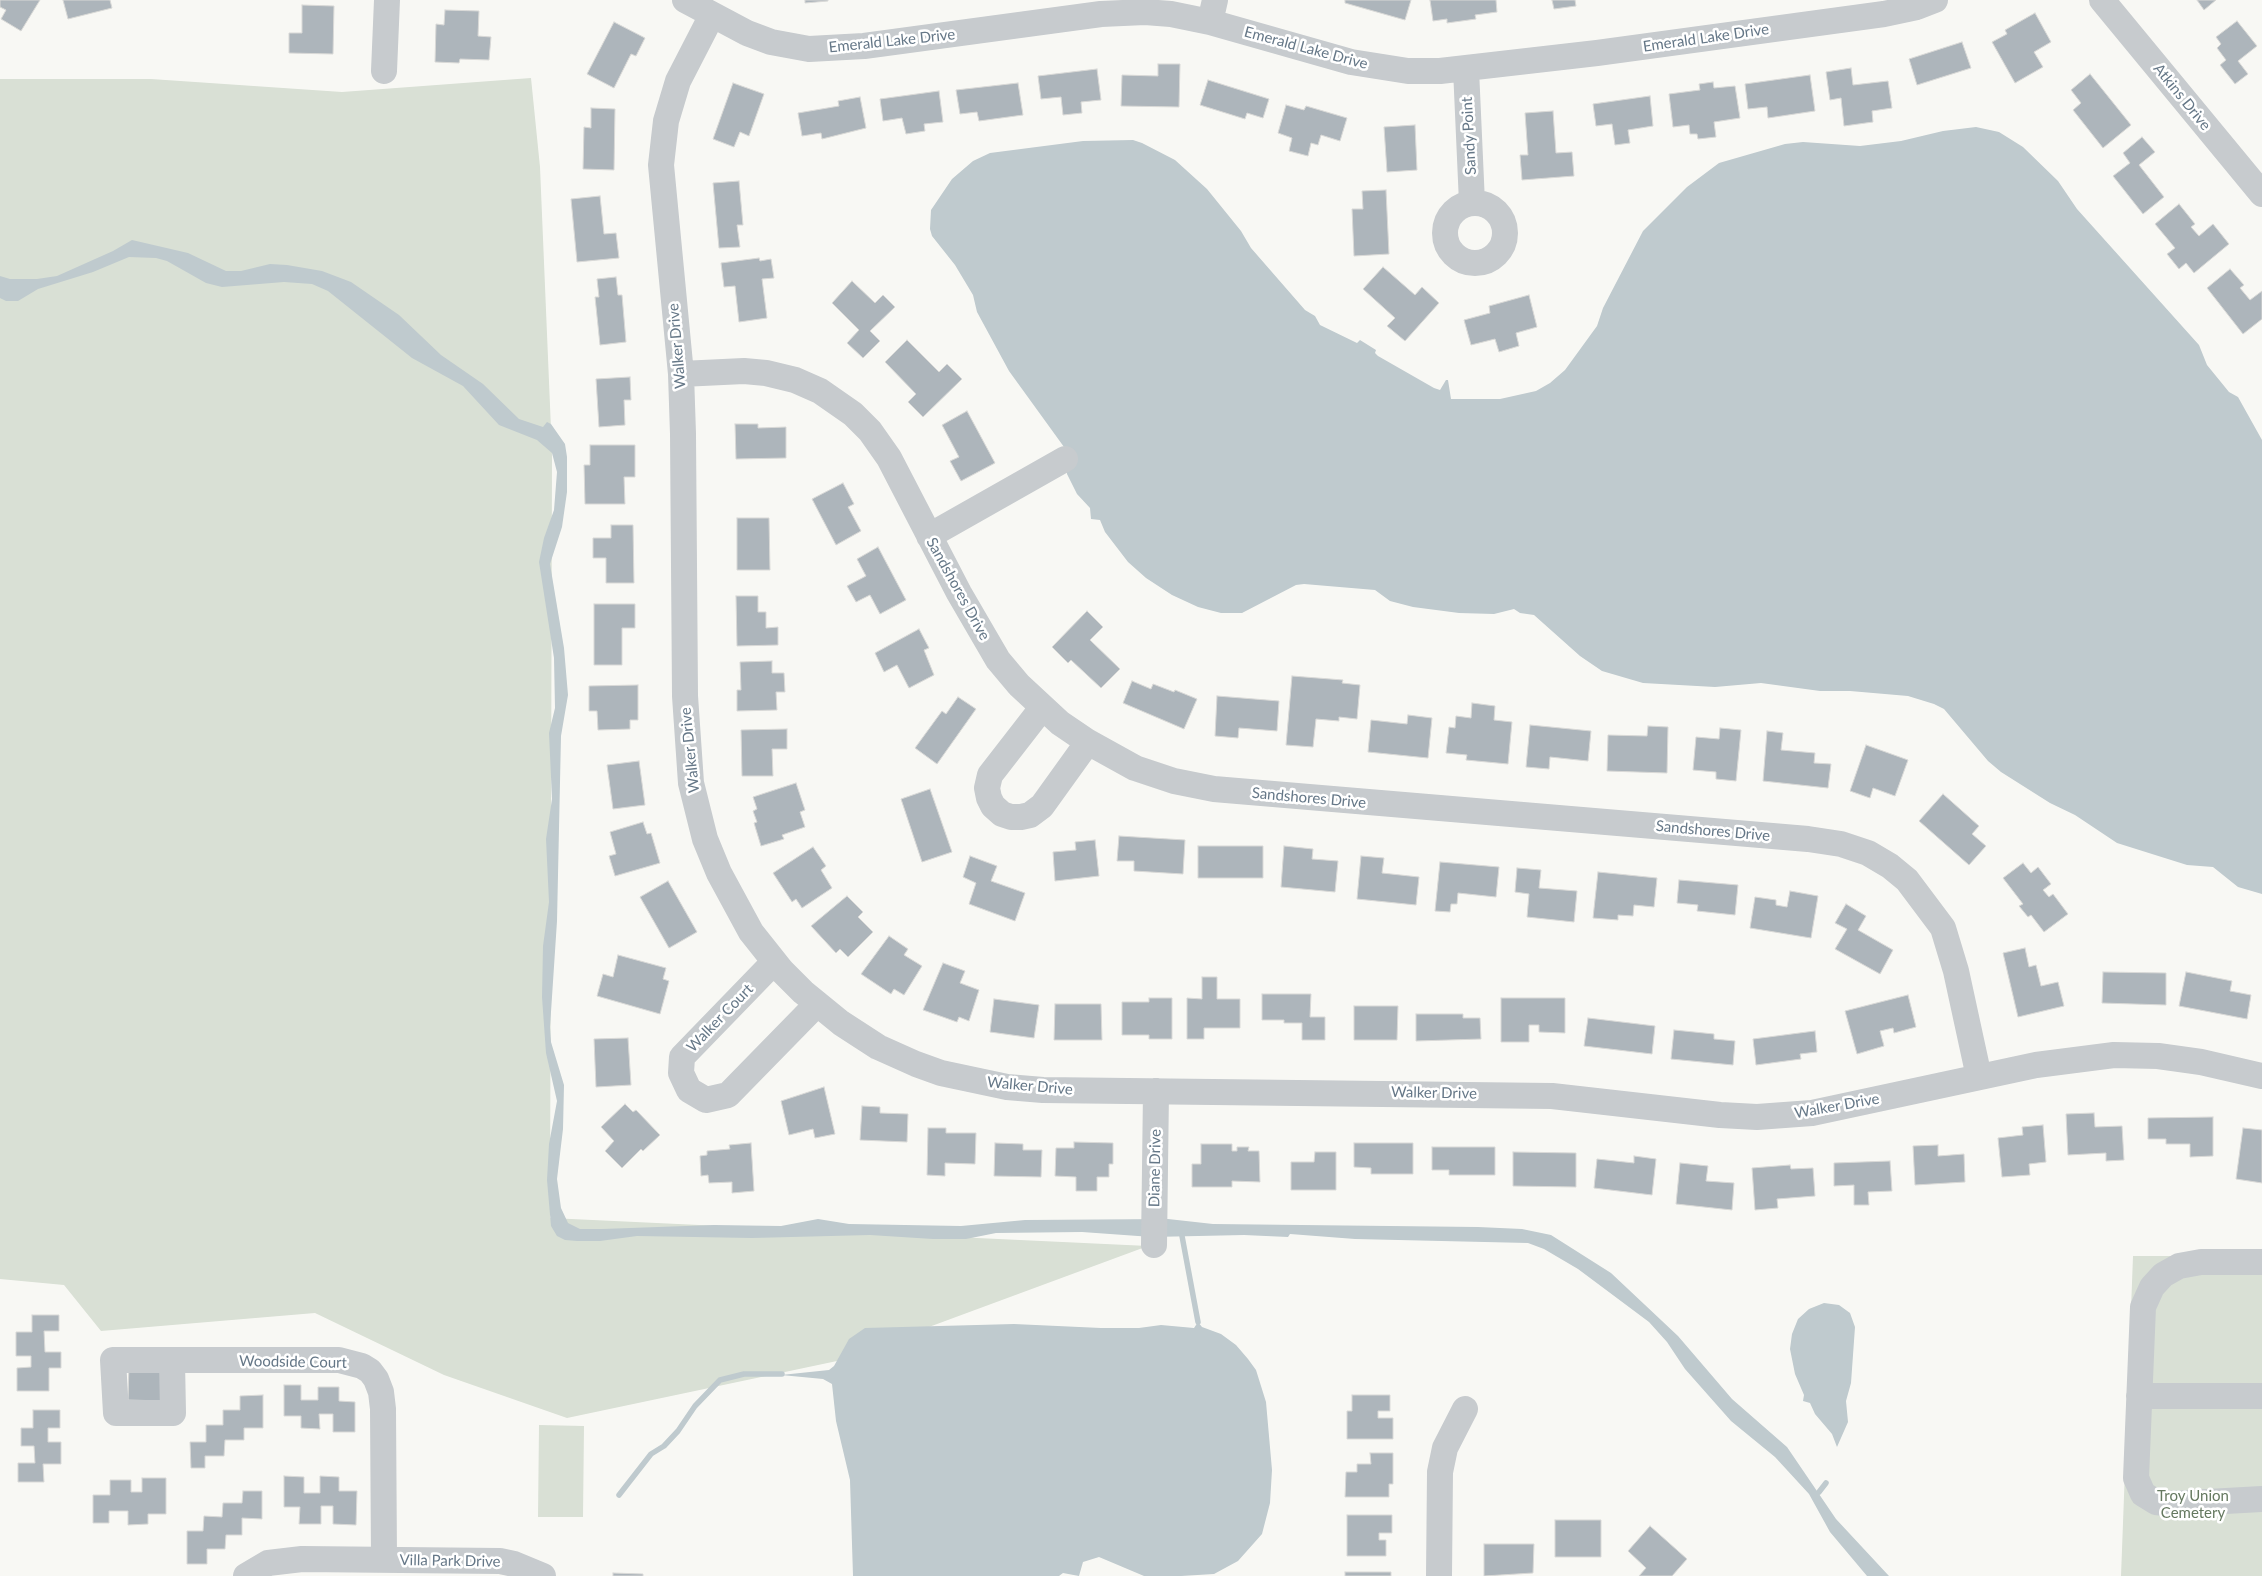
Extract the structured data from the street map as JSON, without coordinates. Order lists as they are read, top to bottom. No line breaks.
{"streets":{"street":["Emerald Lake Drive","Atkins Drive","Sandy Point","Walker Drive","Sandshores Drive","Walker Court","Diane Drive","Woodside Court","Villa Park Drive"]},"crossings":[["Emerald Lake Drive","Sandy Point"],["Emerald Lake Drive","Walker Drive"],["Walker Drive","Sandshores Drive"],["Walker Drive","Walker Court"],["Walker Drive","Diane Drive"],["Woodside Court","Villa Park Drive"]],"parks":["Troy Union Cemetery"]}
